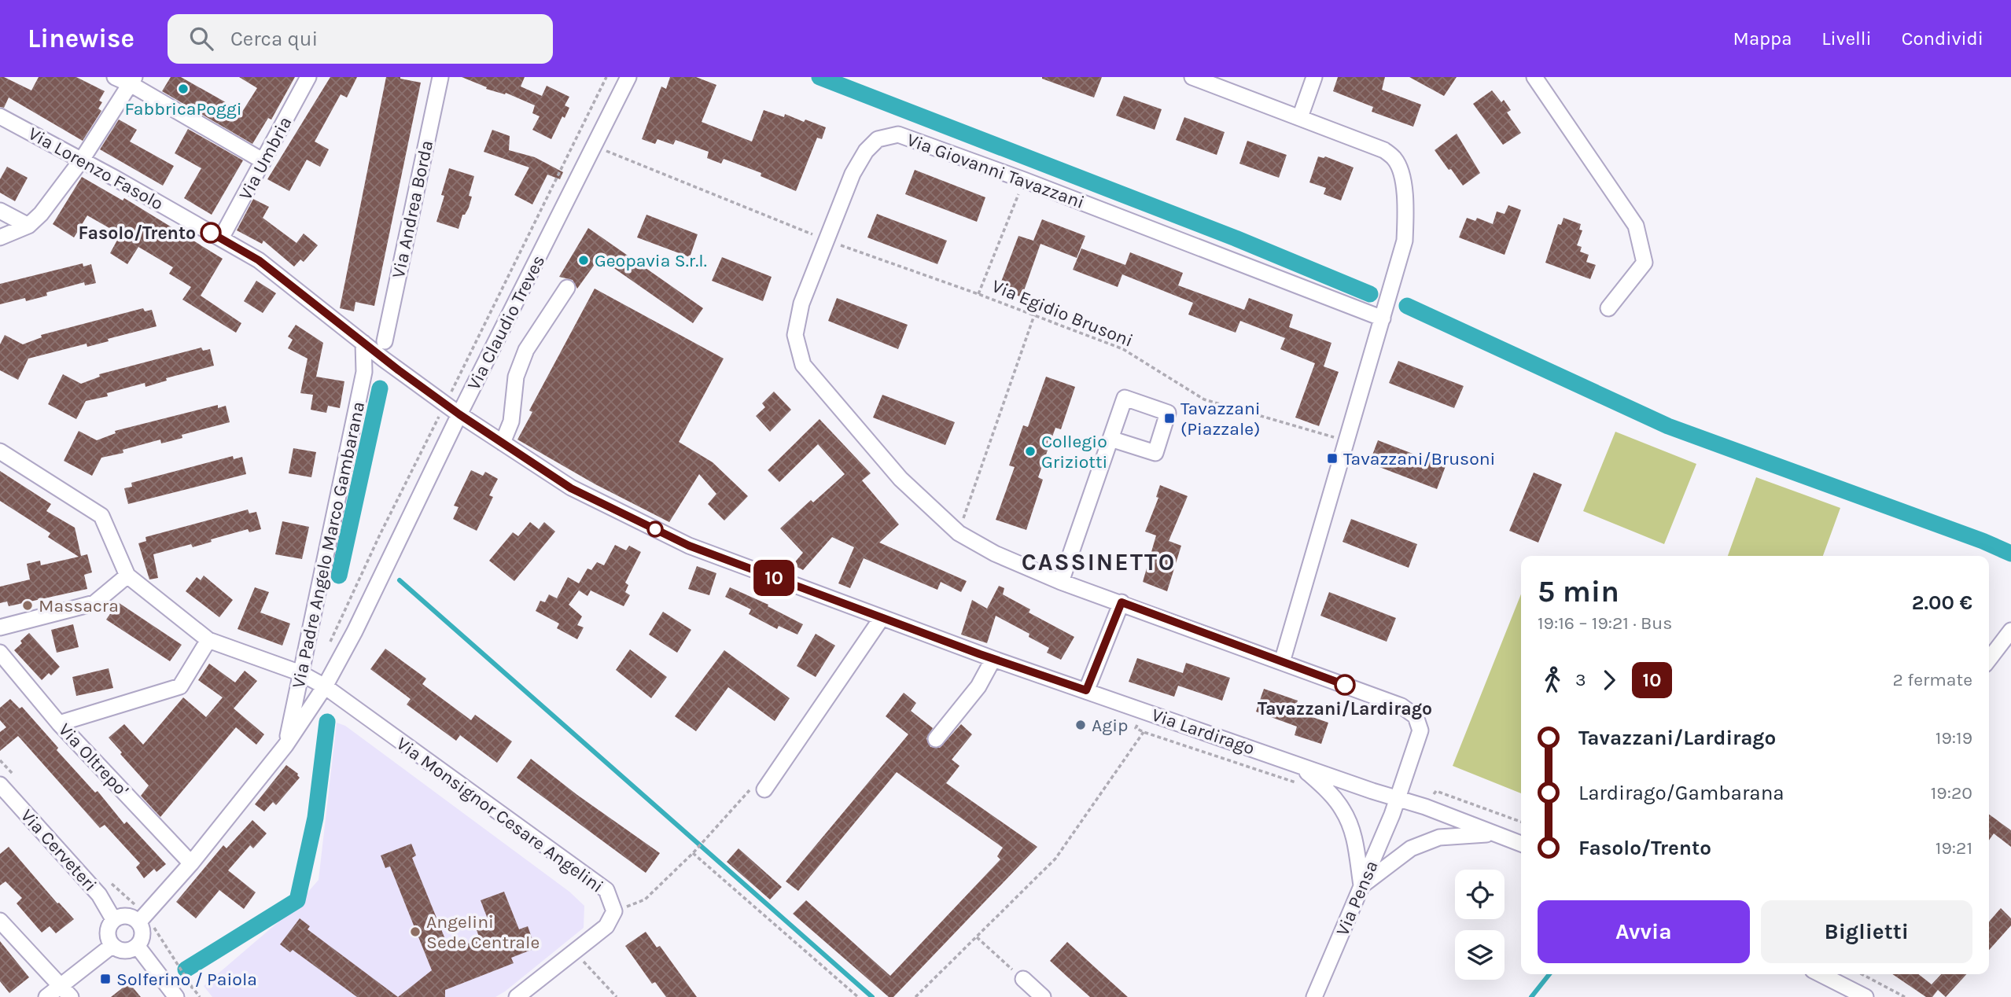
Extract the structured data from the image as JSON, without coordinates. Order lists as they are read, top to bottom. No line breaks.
{"streets":{"street":["Via Umbria","Via Lorenzo Fasolo","Via Giovanni Tavazzani","Via Andrea Borda","Via Claudio Treves","Via Padre Angelo Marco Gambarana","Via Lardirago","Via Oltrepo'","Via Monsignor Cesare Angelini","Via Cerveteri","Via Pensa"],"path":["Via Egidio Brusoni"]},"crossings":[["Via Umbria","Via Lorenzo Fasolo"],["Via Lorenzo Fasolo","Via Claudio Treves"],["Via Lorenzo Fasolo","Via Padre Angelo Marco Gambarana"],["Via Lorenzo Fasolo","Via Lardirago"],["Via Giovanni Tavazzani","Via Egidio Brusoni"],["Via Giovanni Tavazzani","Via Lardirago"],["Via Giovanni Tavazzani","Via Pensa"],["Via Egidio Brusoni","Via Claudio Treves"],["Via Claudio Treves","Via Padre Angelo Marco Gambarana"],["Via Claudio Treves","Via Lardirago"],["Via Claudio Treves","Via Monsignor Cesare Angelini"],["Via Padre Angelo Marco Gambarana","Via Oltrepo'"],["Via Padre Angelo Marco Gambarana","Via Monsignor Cesare Angelini"],["Via Padre Angelo Marco Gambarana","Via Cerveteri"],["Via Lardirago","Via Pensa"]],"districts":["CASSINETTO"],"places":{"other":["FabbricaPoggi","Fasolo/Trento","Geopavia S.r.l.","Collegio Griziotti","Massacra","Tavazzani/Lardirago","Agip","Angelini Sede Centrale"],"transit":["Tavazzani (Piazzale)","Tavazzani/Brusoni","Solferino / Paiola"]},"lines":["bus line 10"],"page":{"header":"Linewise","search":"Cerca qui","nav":["Mappa","Livelli","Condividi"],"on_map":"10","heading":["5 min","19:16 – 19:21 · Bus","2.00 €"],"legs":["3","10","2 fermate"],"list":[{"name":"Tavazzani/Lardirago","value":"19:19"},{"name":"Lardirago/Gambarana","value":"19:20"},{"name":"Fasolo/Trento","value":"19:21"}],"buttons":["Avvia","Biglietti"]}}
